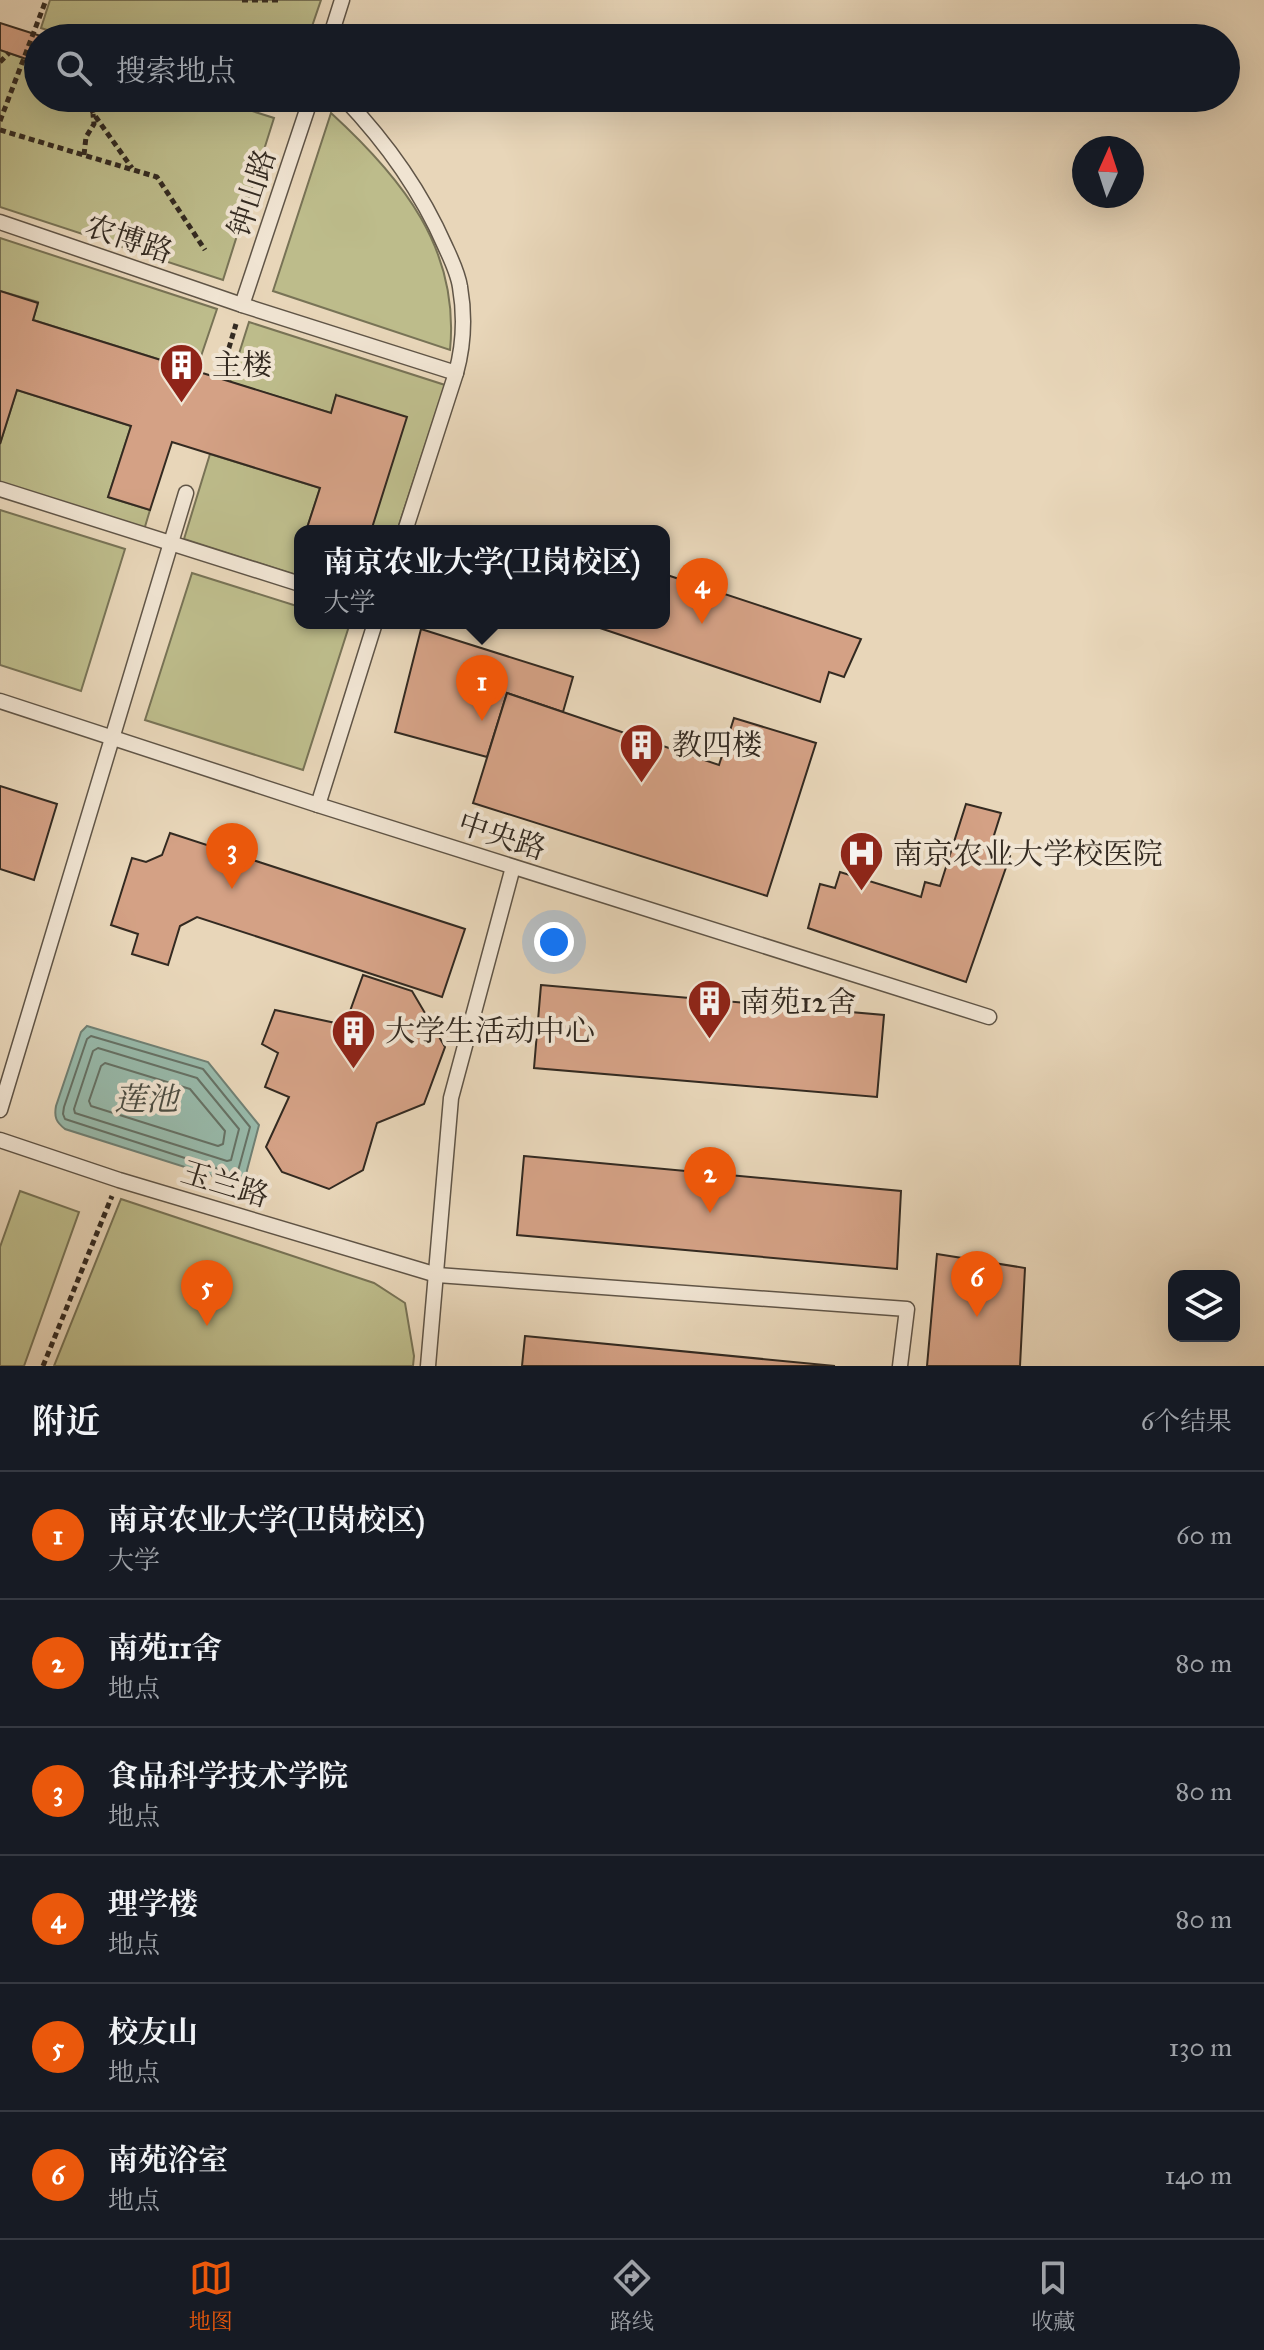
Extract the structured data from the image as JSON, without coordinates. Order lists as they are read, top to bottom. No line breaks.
{"streets":{"lane":["钟山路","农博路","中央路","玉兰路"]},"crossings":[["钟山路","农博路"]],"water":["莲池"],"places":{"building":["主楼","教四楼","南苑12舍","大学生活动中心"],"hospital":["南京农业大学校医院"]},"north":"top","page":{"search":"搜索地点","popup":["南京农业大学(卫岗校区)","大学"],"pins":["4","1","3","2","6","5"],"heading":["附近","6个结果"],"list":[{"mark":"1","name":"南京农业大学(卫岗校区)","note":"大学","value":"60 m"},{"mark":"2","name":"南苑11舍","note":"地点","value":"80 m"},{"mark":"3","name":"食品科学技术学院","note":"地点","value":"80 m"},{"mark":"4","name":"理学楼","note":"地点","value":"80 m"},{"mark":"5","name":"校友山","note":"地点","value":"130 m"},{"mark":"6","name":"南苑浴室","note":"地点","value":"140 m"}],"nav":["地图","路线","收藏"]}}
